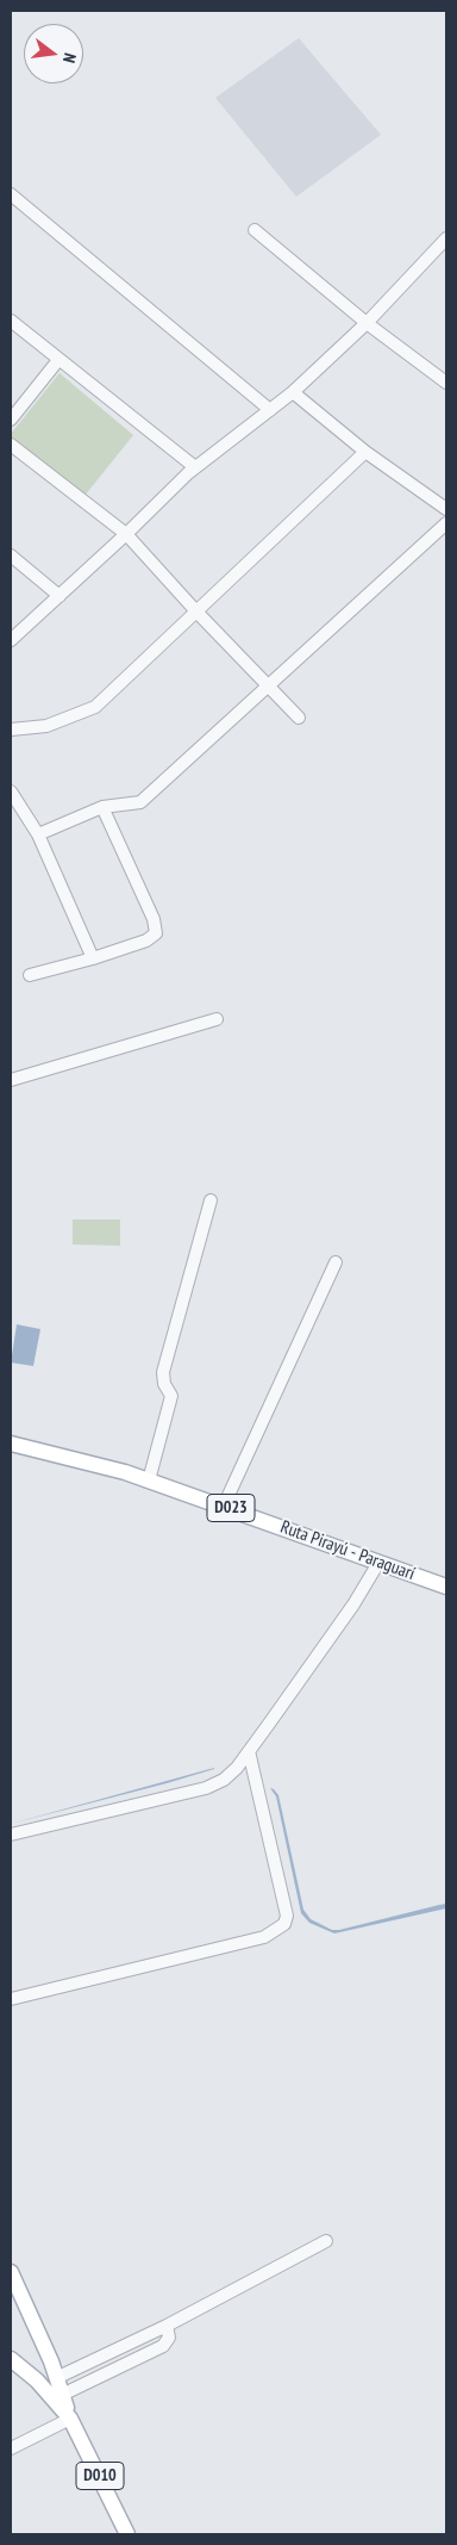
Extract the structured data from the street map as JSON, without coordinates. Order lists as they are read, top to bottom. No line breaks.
{"streets":{"main road":["D023","Ruta Pirayú - Paraguarí","D010"]},"north":"right"}
